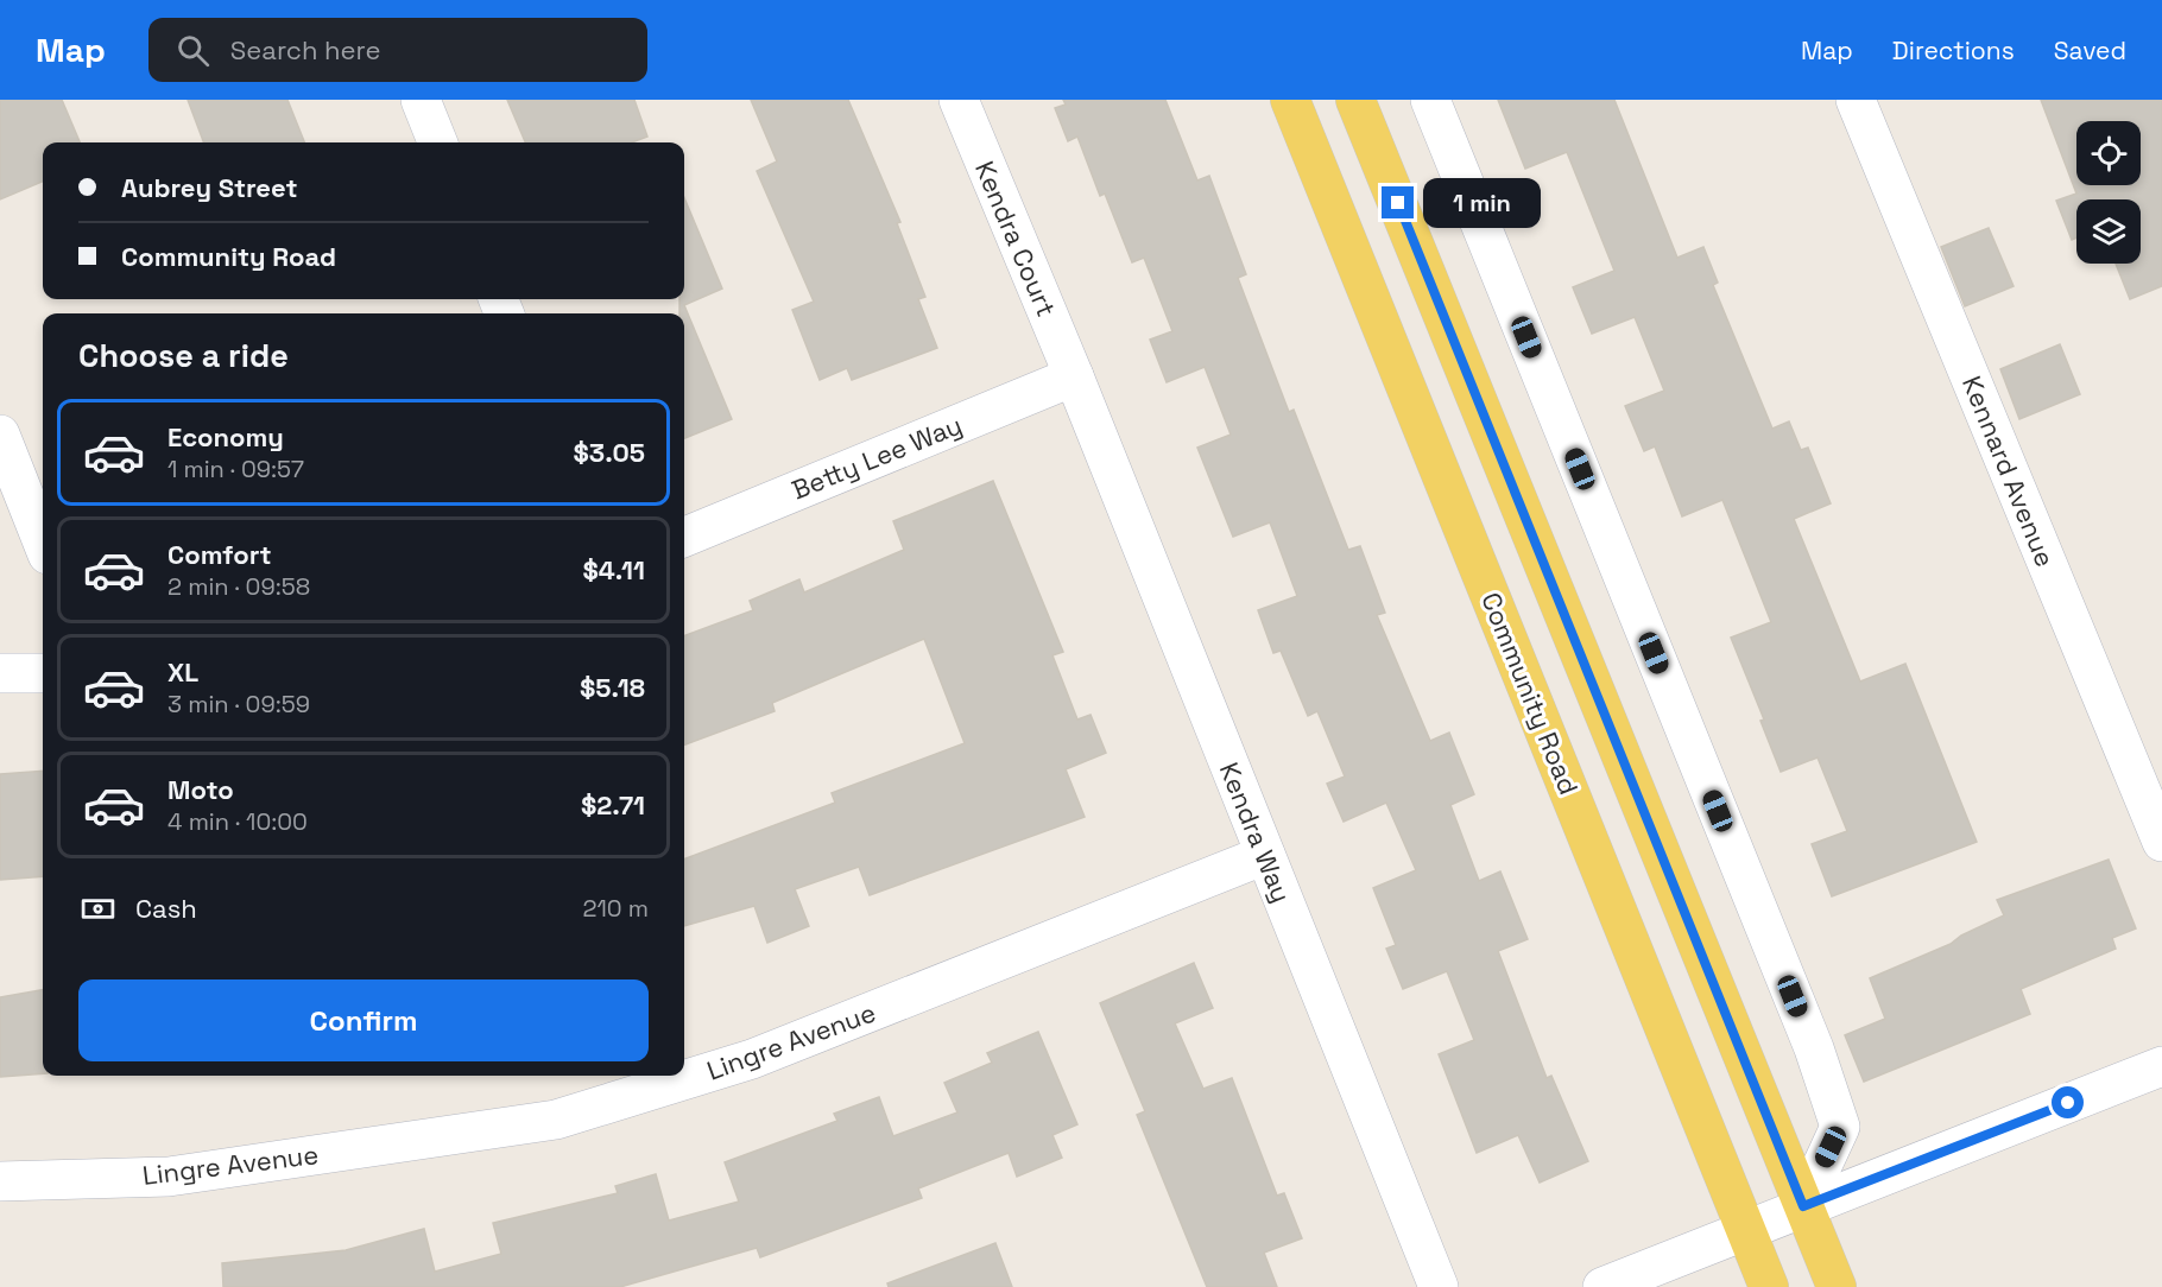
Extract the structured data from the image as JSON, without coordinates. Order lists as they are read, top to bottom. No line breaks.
{"streets":{"main road":["Community Road"],"street":["Kendra Court","Betty Lee Way","Kennard Avenue","Kendra Way","Lingre Avenue"]},"crossings":[["Kendra Court","Betty Lee Way"],["Kendra Court","Kendra Way"],["Betty Lee Way","Kendra Way"],["Kendra Way","Lingre Avenue"]],"page":{"header":"Map","search":"Search here","nav":["Map","Directions","Saved"],"banner":["Aubrey Street","Community Road"],"bubble":"1 min","heading":"Choose a ride","list":[{"name":"Economy","note":"1 min · 09:57","value":"$3.05"},{"name":"Comfort","note":"2 min · 09:58","value":"$4.11"},{"name":"XL","note":"3 min · 09:59","value":"$5.18"},{"name":"Moto","note":"4 min · 10:00","value":"$2.71"}],"pay":["Cash","210 m"],"buttons":"Confirm"}}
